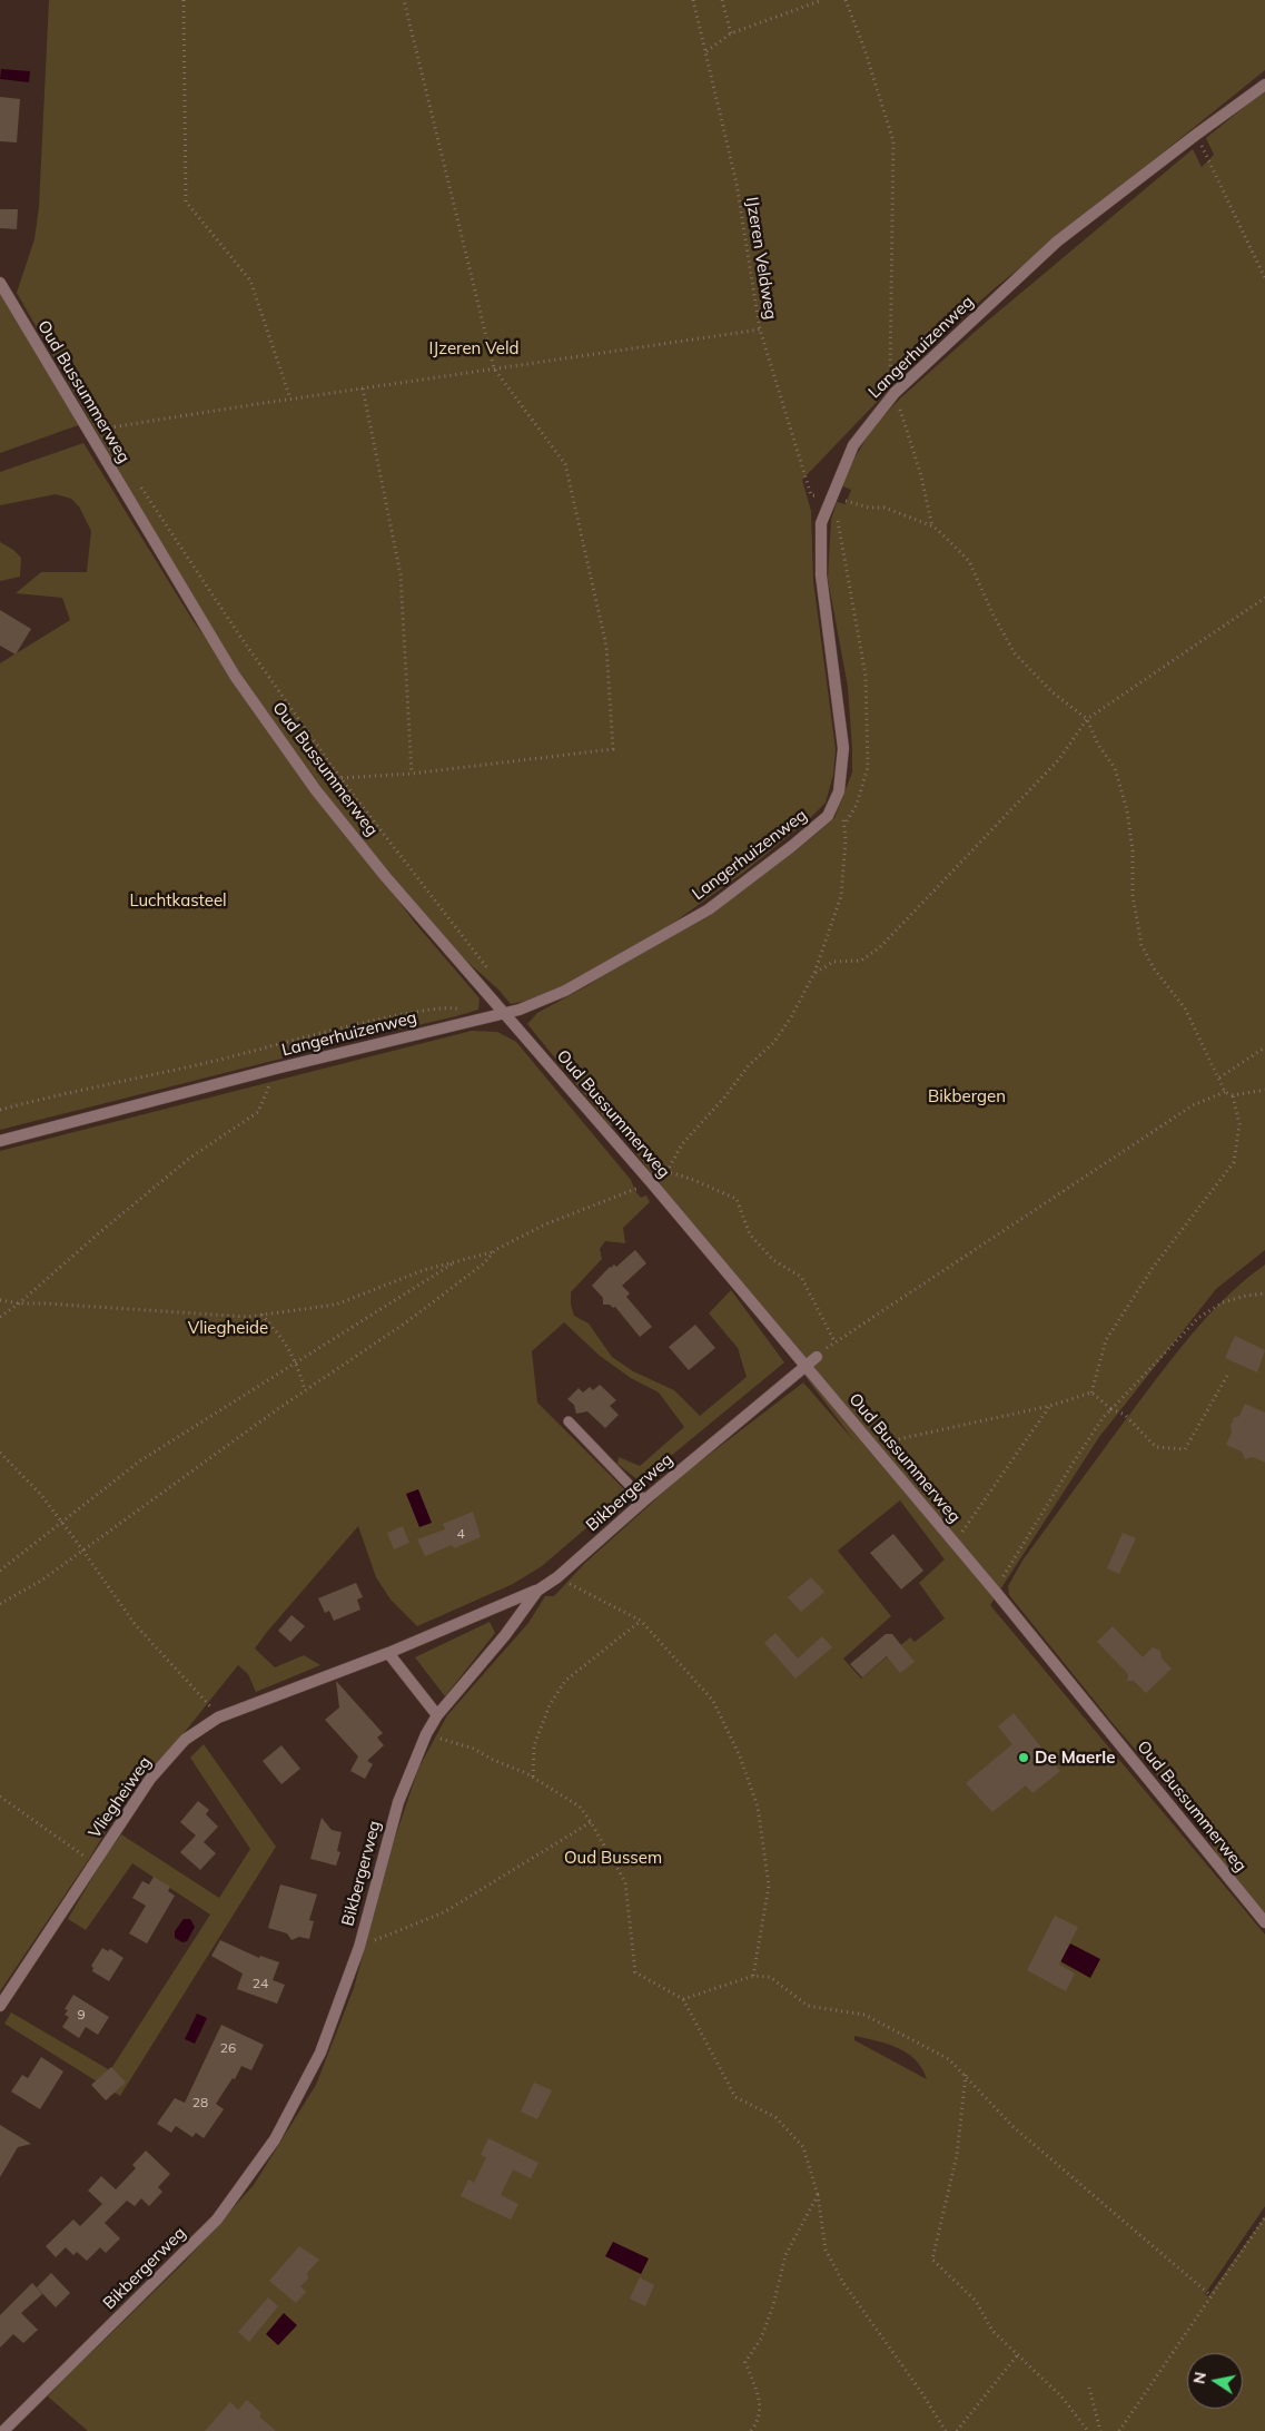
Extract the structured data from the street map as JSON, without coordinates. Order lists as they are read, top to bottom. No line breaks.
{"streets":{"street":["Langerhuizenweg","Oud Bussummerweg","Bikbergerweg","Vliegheiweg"],"path":["IJzeren Veldweg"]},"crossings":[["IJzeren Veldweg","Langerhuizenweg"],["Langerhuizenweg","Oud Bussummerweg"],["Oud Bussummerweg","Bikbergerweg"],["Bikbergerweg","Vliegheiweg"]],"parks":["IJzeren Veld","Luchtkasteel","Bikbergen","Vliegheide","Oud Bussem"],"places":["De Maerle"],"house_numbers":["4","24","9","26","28"],"north":"left"}
